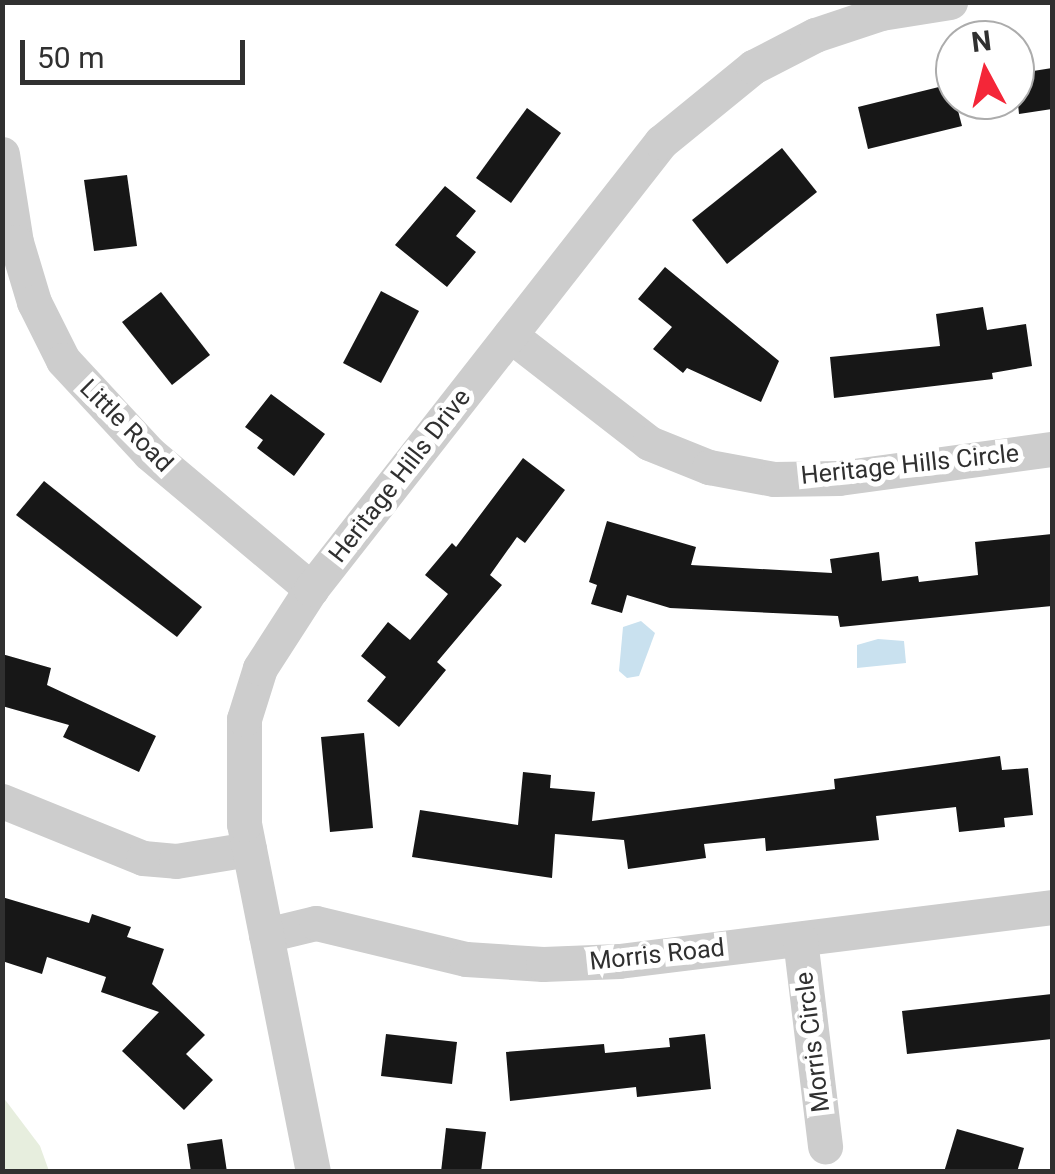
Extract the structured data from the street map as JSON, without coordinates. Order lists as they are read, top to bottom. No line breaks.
{"streets":{"street":["Little Road","Heritage Hills Circle","Heritage Hills Drive","Morris Road","Morris Circle"]},"crossings":[["Little Road","Heritage Hills Drive"],["Heritage Hills Circle","Heritage Hills Drive"],["Heritage Hills Drive","Morris Road"],["Morris Road","Morris Circle"]],"scale_bar":"50 m","north":"top"}
